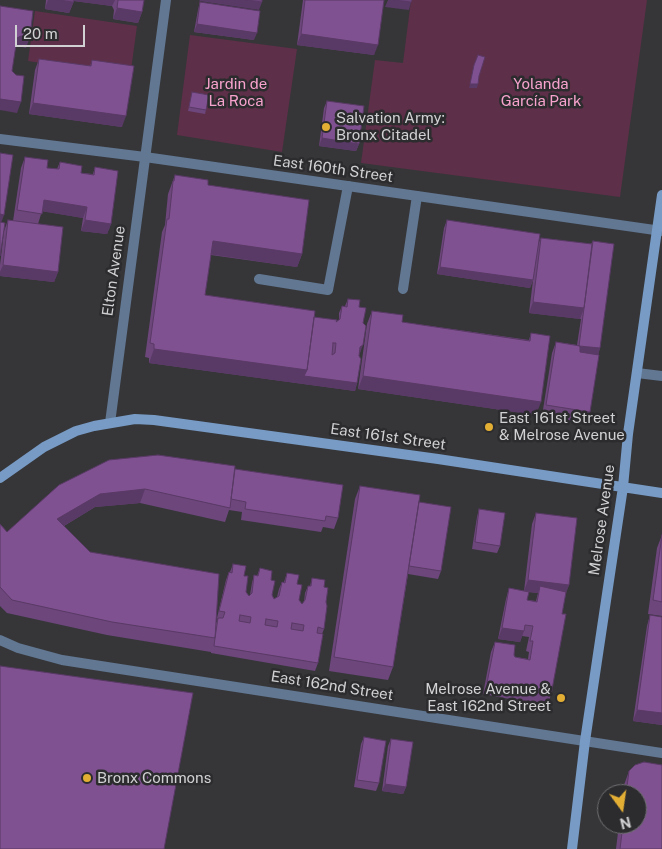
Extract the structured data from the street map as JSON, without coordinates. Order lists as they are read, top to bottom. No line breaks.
{"streets":{"main road":["East 161st Street","Melrose Avenue"],"street":["East 160th Street","Elton Avenue","East 162nd Street"]},"crossings":[["East 160th Street","Elton Avenue"],["East 160th Street","Melrose Avenue"],["Elton Avenue","East 161st Street"],["East 161st Street","Melrose Avenue"],["Melrose Avenue","East 162nd Street"]],"parks":["Jardin de La Roca","Yolanda García Park"],"places":["Salvation Army: Bronx Citadel","East 161st Street & Melrose Avenue","Melrose Avenue & East 162nd Street","Bronx Commons"],"scale_bar":"20 m","north":"bottom"}
